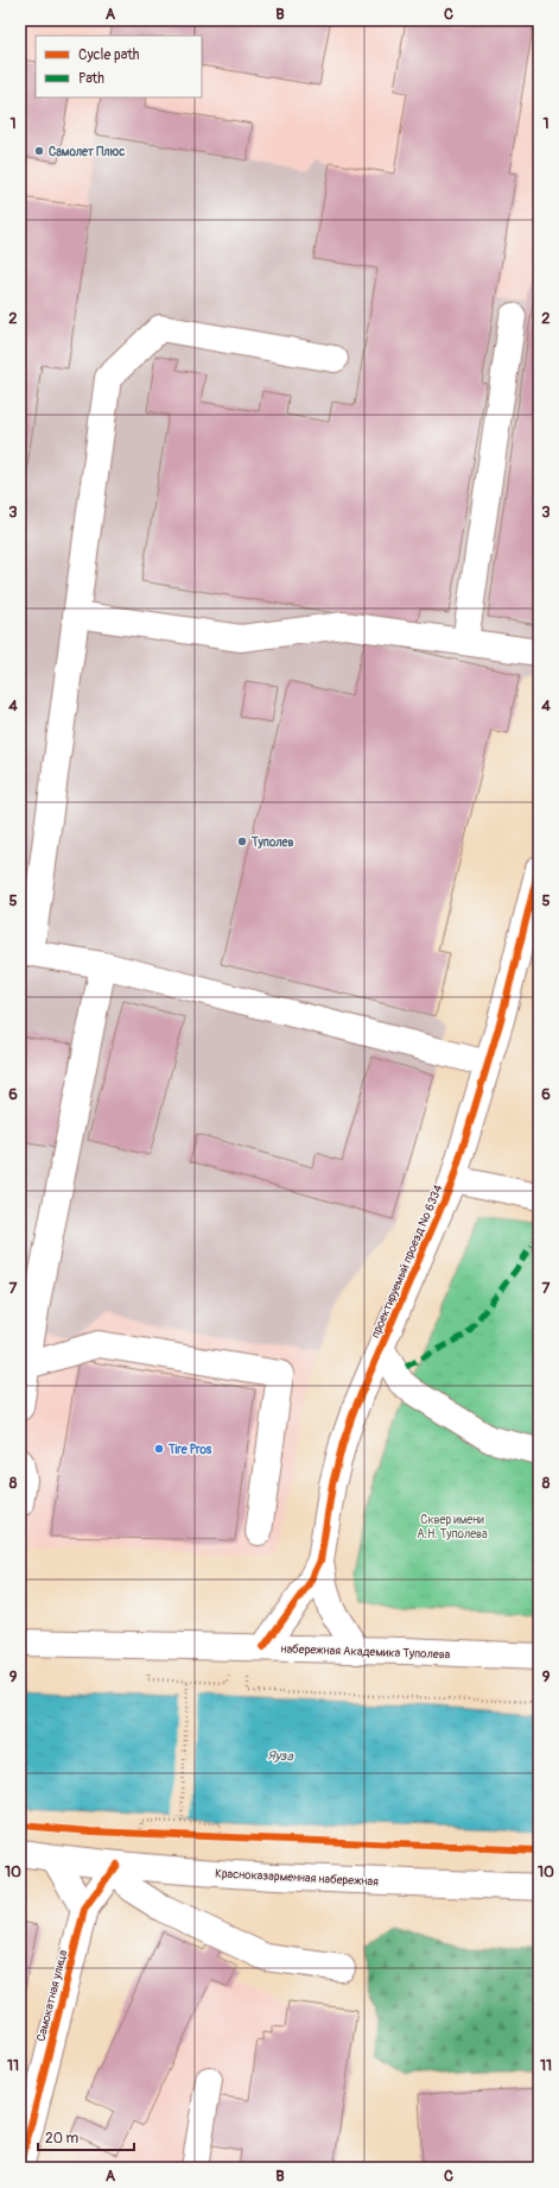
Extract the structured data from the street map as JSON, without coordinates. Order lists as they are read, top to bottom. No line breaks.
{"streets":{"street":["проектируемый проезд № 6334","набережная Академика Туполева","Красноказарменная набережная","Самокатная улица"]},"crossings":[["проектируемый проезд № 6334","набережная Академика Туполева"],["Красноказарменная набережная","Самокатная улица"]],"water":["Яуза"],"parks":["Сквер имени А.Н. Туполева"],"places":["Самолет Плюс","Туполев","Tire Pros"],"legend":["Cycle path","Path"],"scale_bar":"20 m","grid":{"columns":["A","B","C"],"rows":["1","2","3","4","5","6","7","8","9","10","11"]}}
